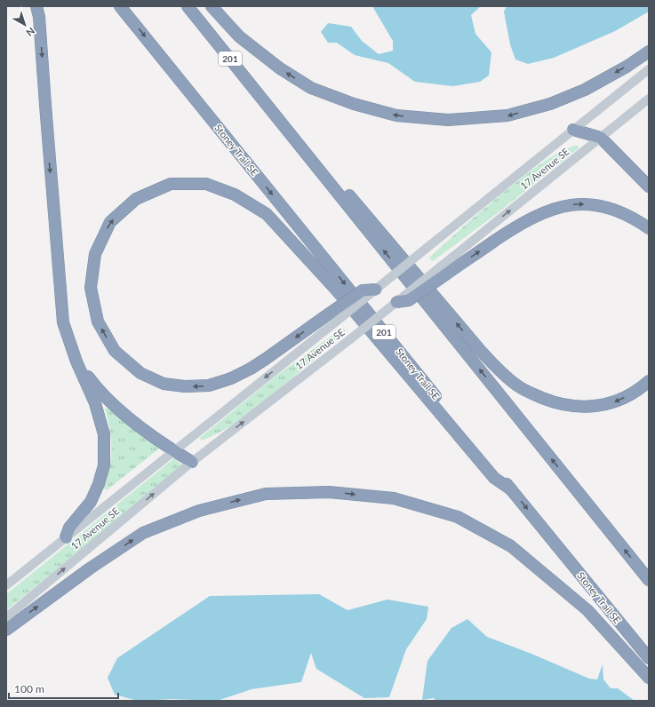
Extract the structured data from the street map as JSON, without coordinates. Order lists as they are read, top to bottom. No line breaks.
{"streets":{"highway":["201","Stoney Trail SE"],"main road":["17 Avenue SE"]},"scale_bar":"100 m","north":"bottom right"}
